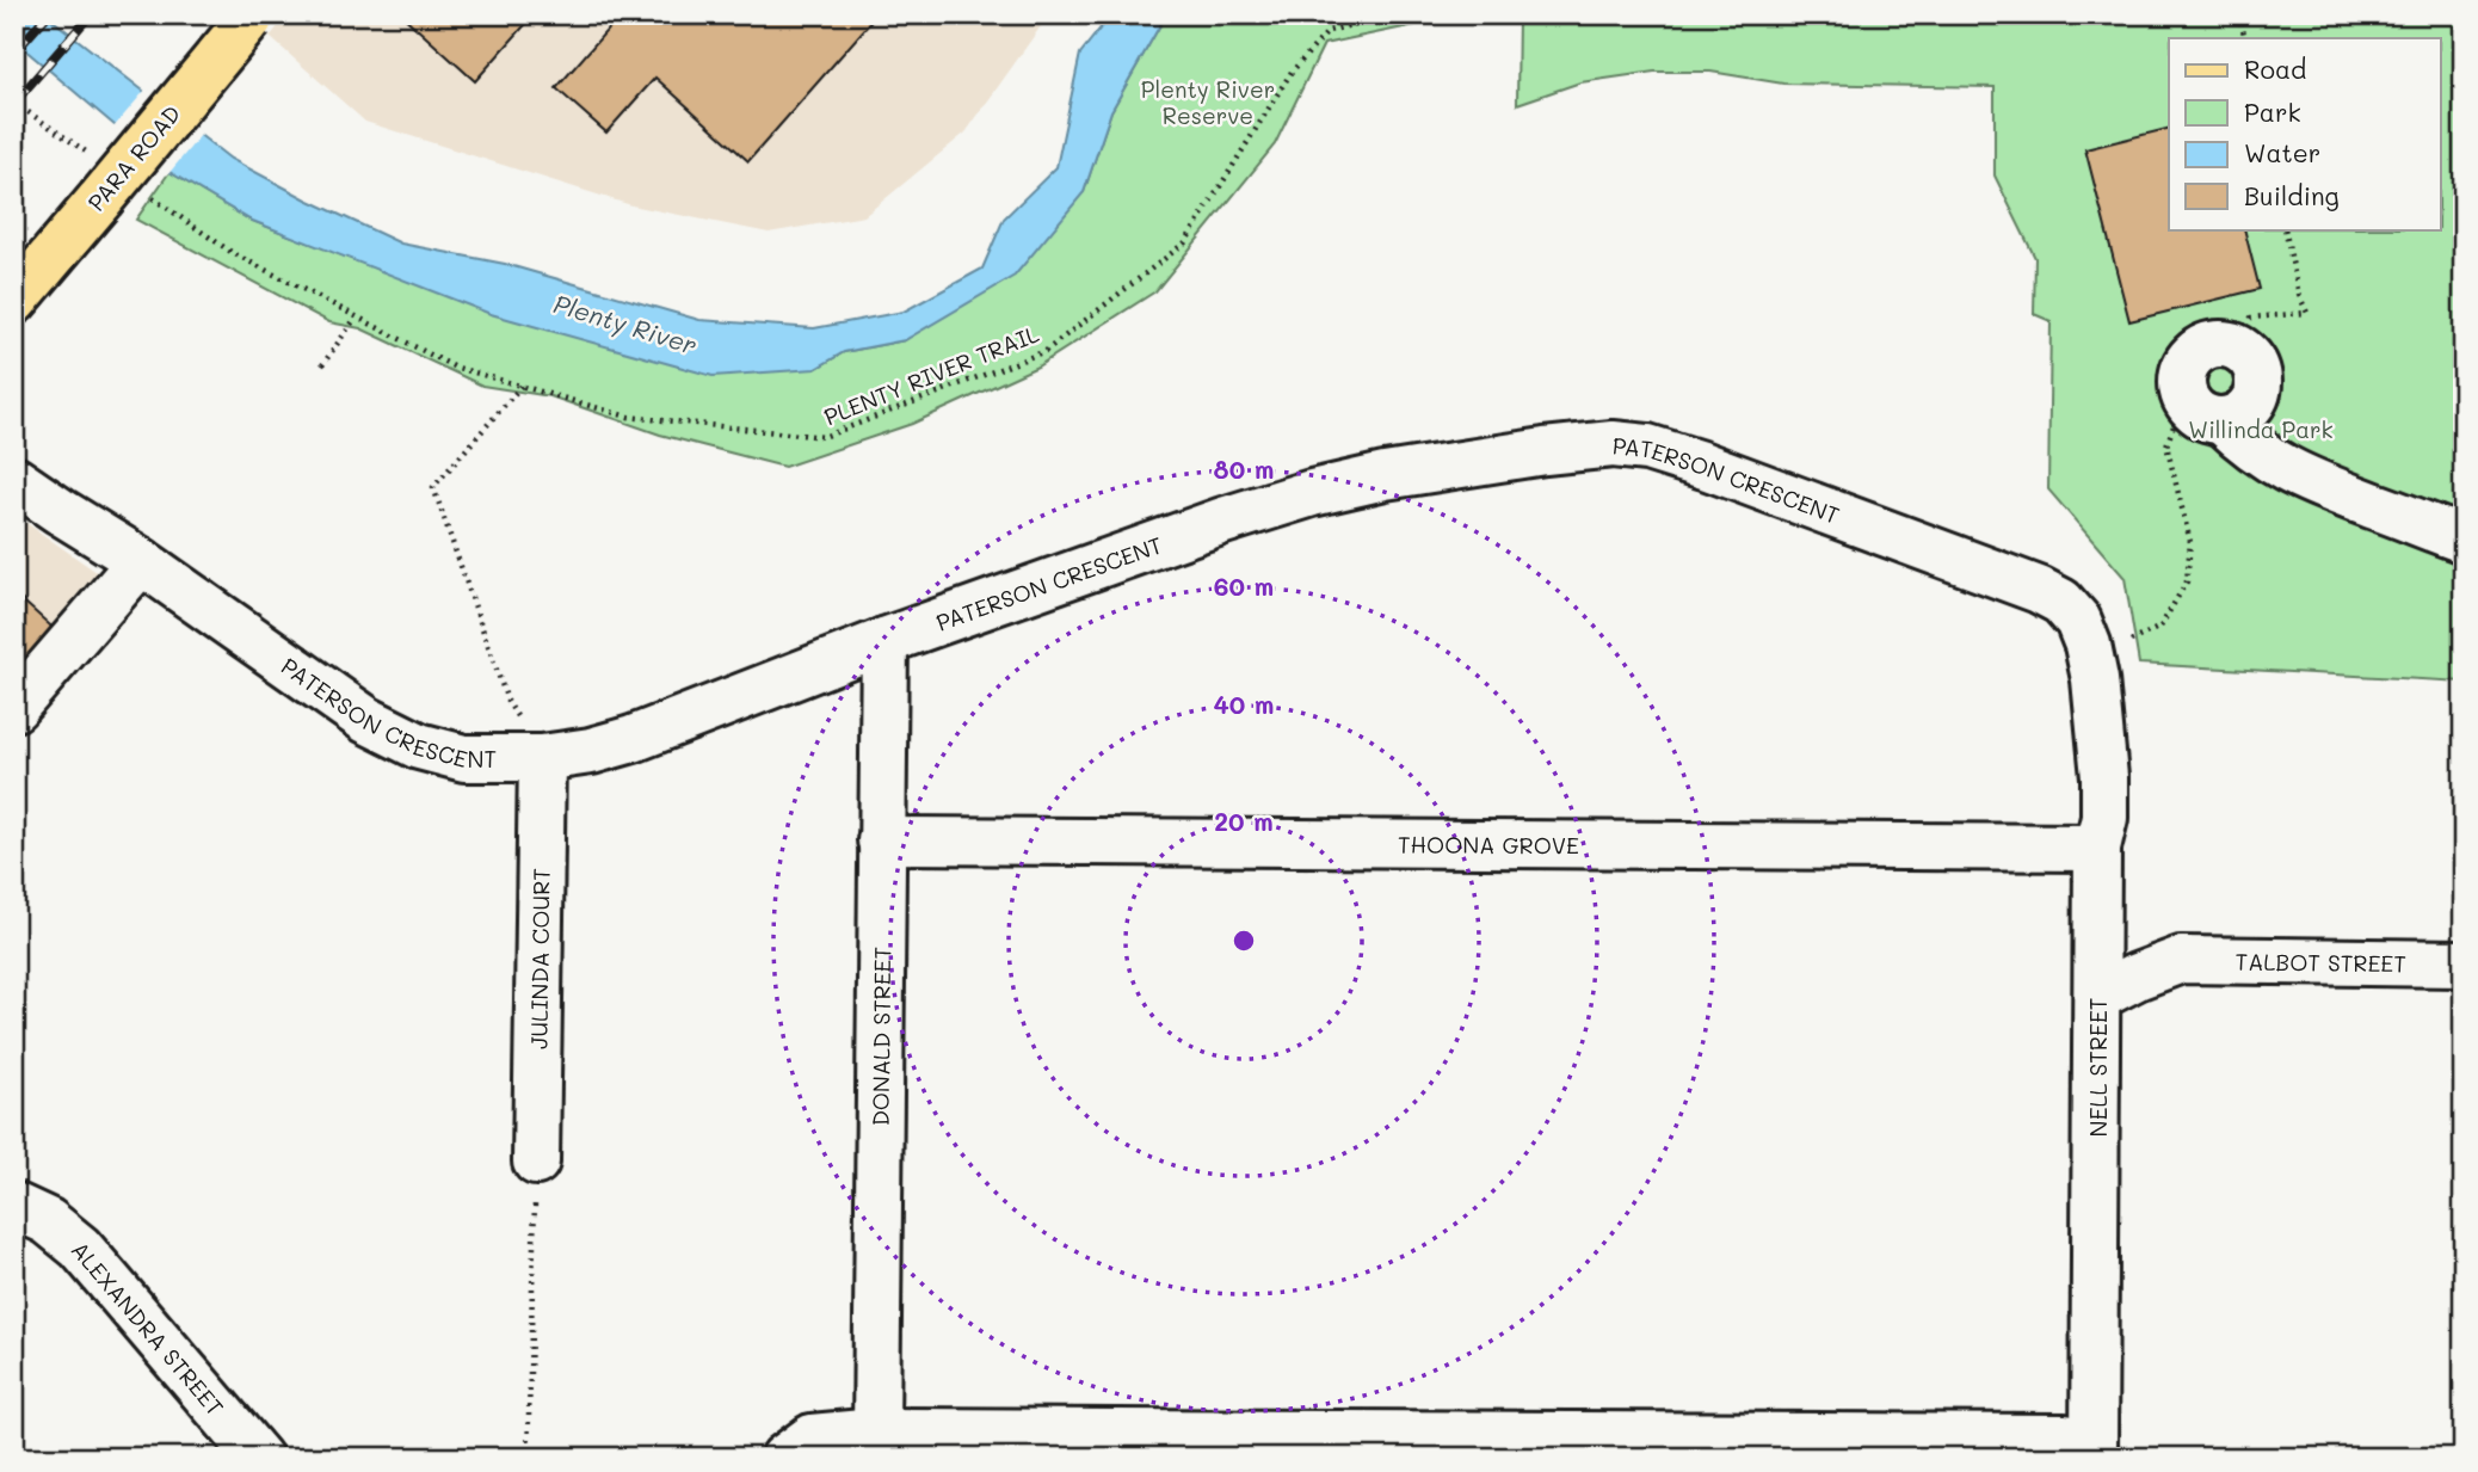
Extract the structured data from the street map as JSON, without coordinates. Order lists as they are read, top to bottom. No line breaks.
{"streets":{"main road":["PARA ROAD"],"street":["PATERSON CRESCENT","THOONA GROVE","JULINDA COURT","TALBOT STREET","DONALD STREET","NELL STREET","ALEXANDRA STREET"],"path":["PLENTY RIVER TRAIL"]},"crossings":[["PATERSON CRESCENT","JULINDA COURT"],["PATERSON CRESCENT","DONALD STREET"],["PATERSON CRESCENT","NELL STREET"],["THOONA GROVE","DONALD STREET"],["THOONA GROVE","NELL STREET"],["TALBOT STREET","NELL STREET"]],"water":["Plenty River"],"parks":["Plenty River Reserve","Willinda Park"],"legend":["Road","Park","Water","Building"],"rings":["80 m","60 m","40 m","20 m"]}
